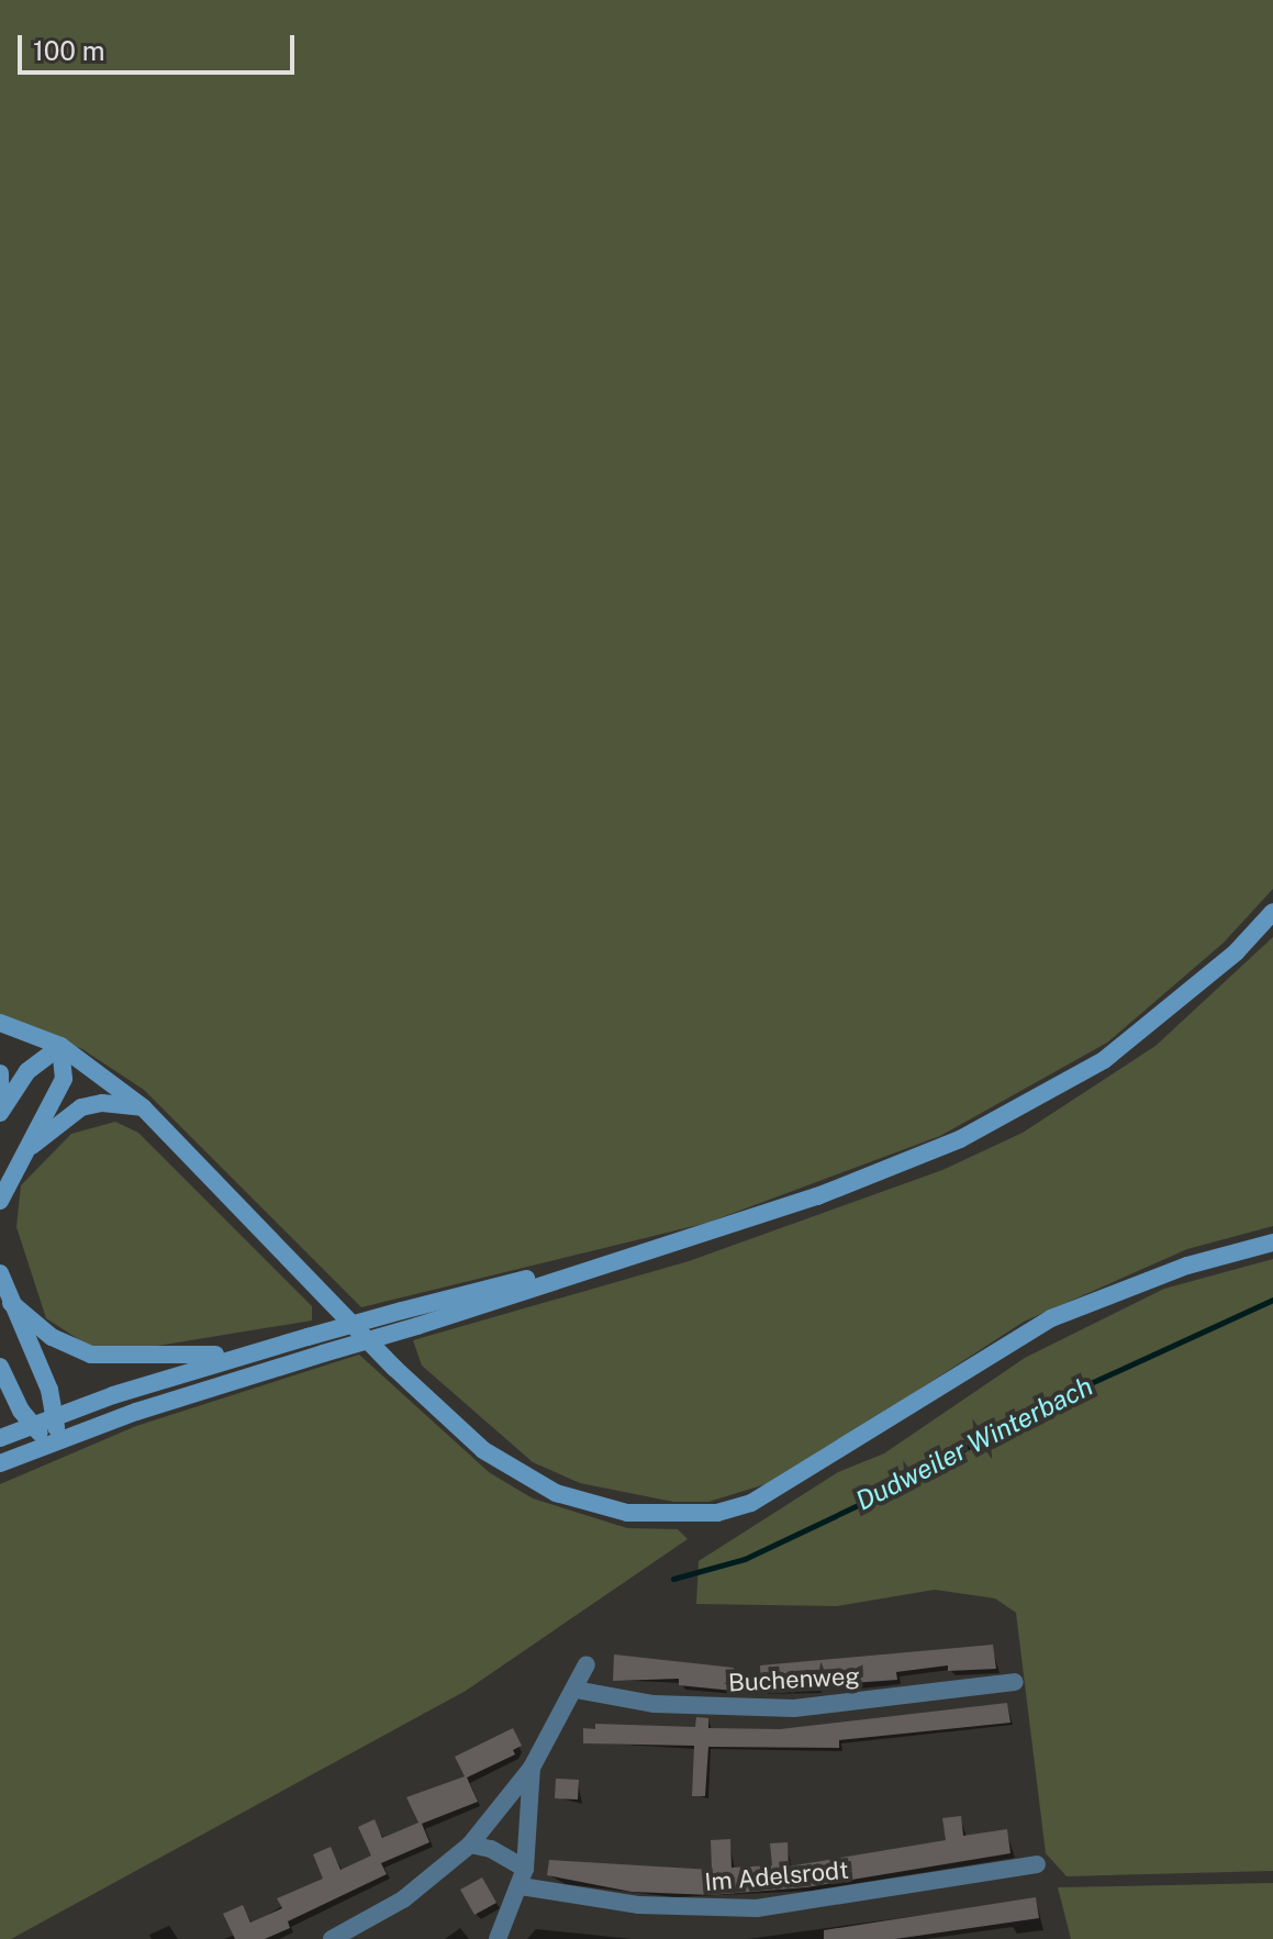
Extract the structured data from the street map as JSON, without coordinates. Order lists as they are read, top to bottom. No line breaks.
{"streets":{"street":["Buchenweg","Im Adelsrodt"]},"water":["Dudweiler Winterbach"],"scale_bar":"100 m"}
